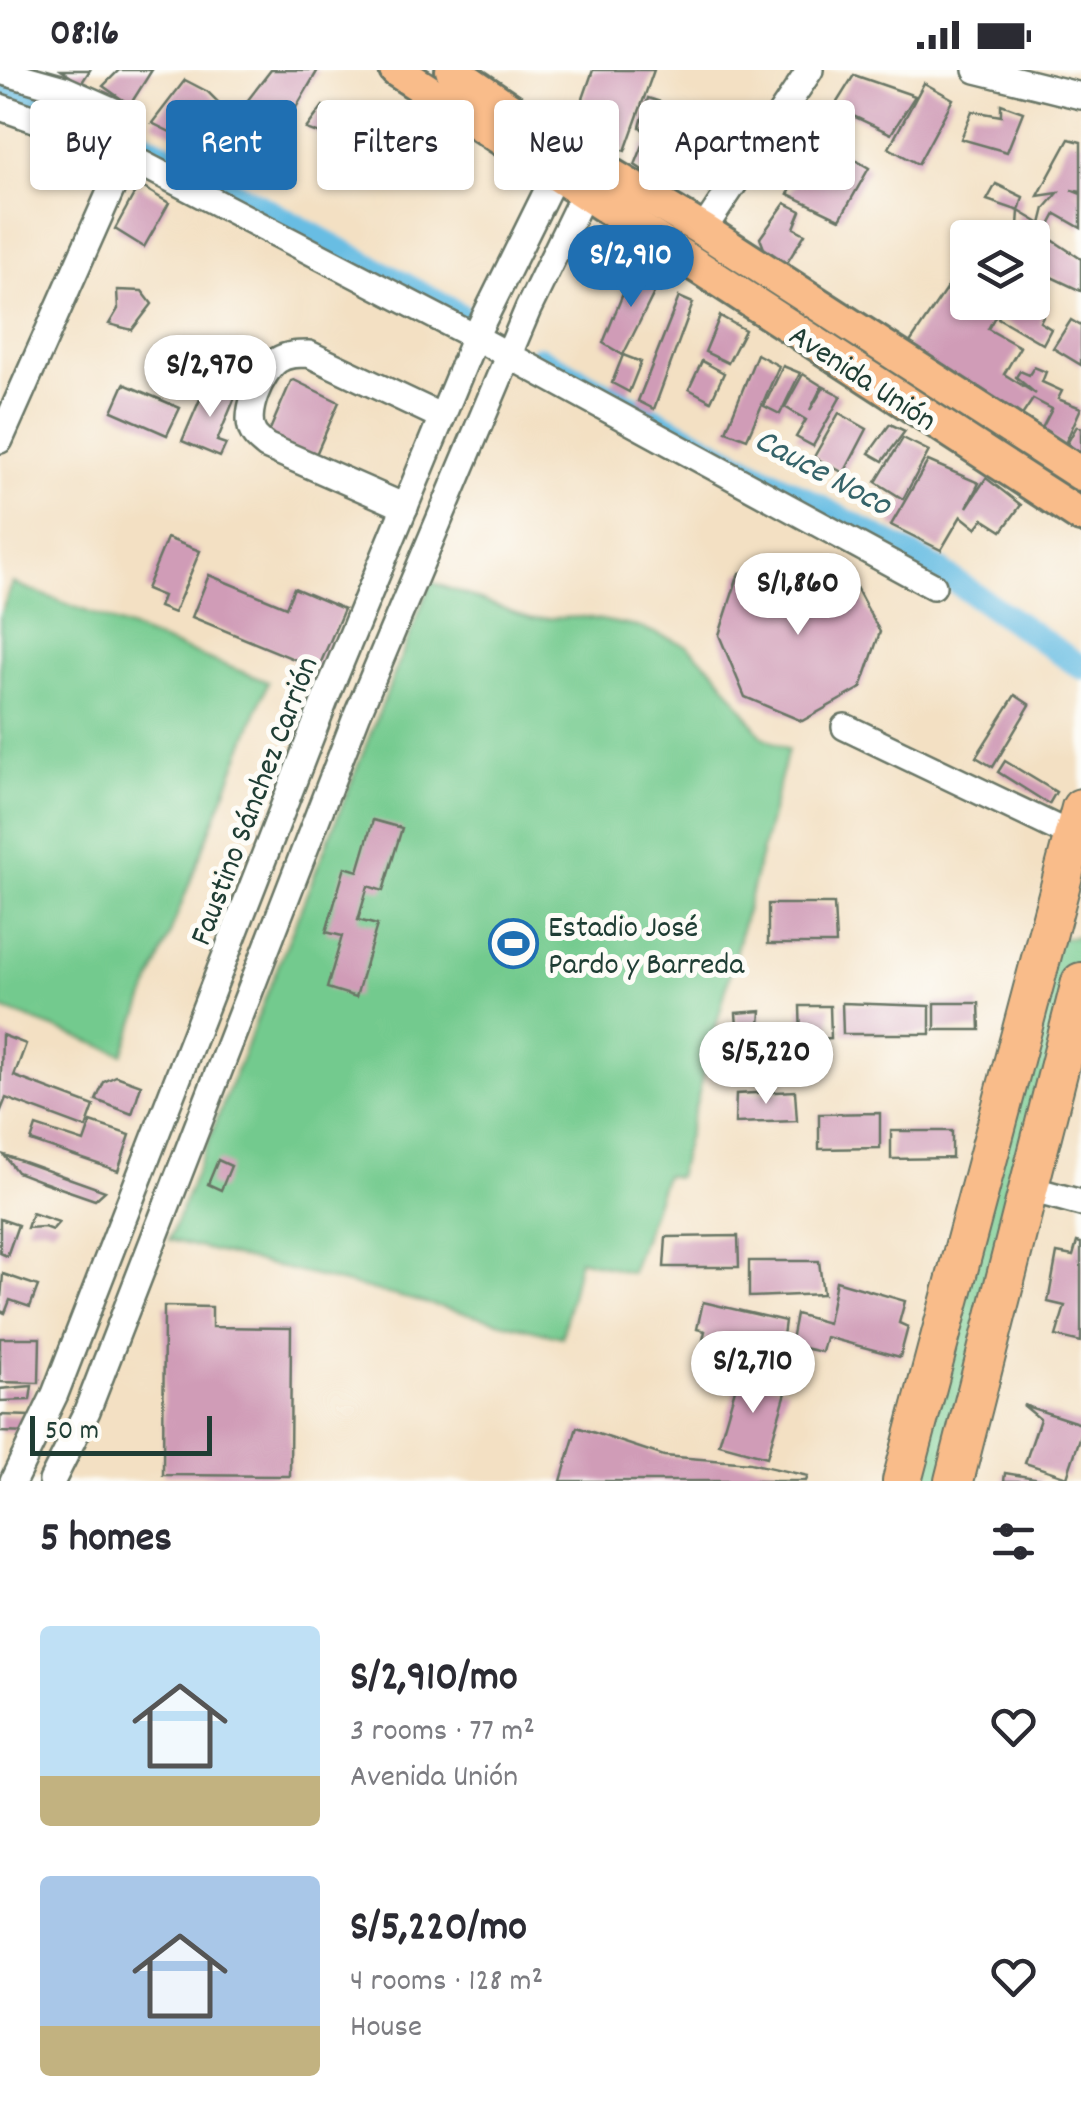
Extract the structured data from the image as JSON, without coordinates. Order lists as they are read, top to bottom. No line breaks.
{"streets":{"main road":["Avenida Unión"],"street":["Faustino Sánchez Carrión"]},"water":["Cauce Noco"],"places":{"sports":["Estadio José Pardo y Barreda"]},"scale_bar":"50 m","page":{"status":"08:16","chip":["Buy","Rent","Filters","New","Apartment"],"price":["S/2,910","S/2,970","S/1,860","S/5,220","S/2,710"],"scale":"50 m","heading":"5 homes","list":[{"name":"S/2,910/mo","note":"3 rooms · 77 m² · Avenida Unión"},{"name":"S/5,220/mo","note":"4 rooms · 128 m² · House"}]}}
